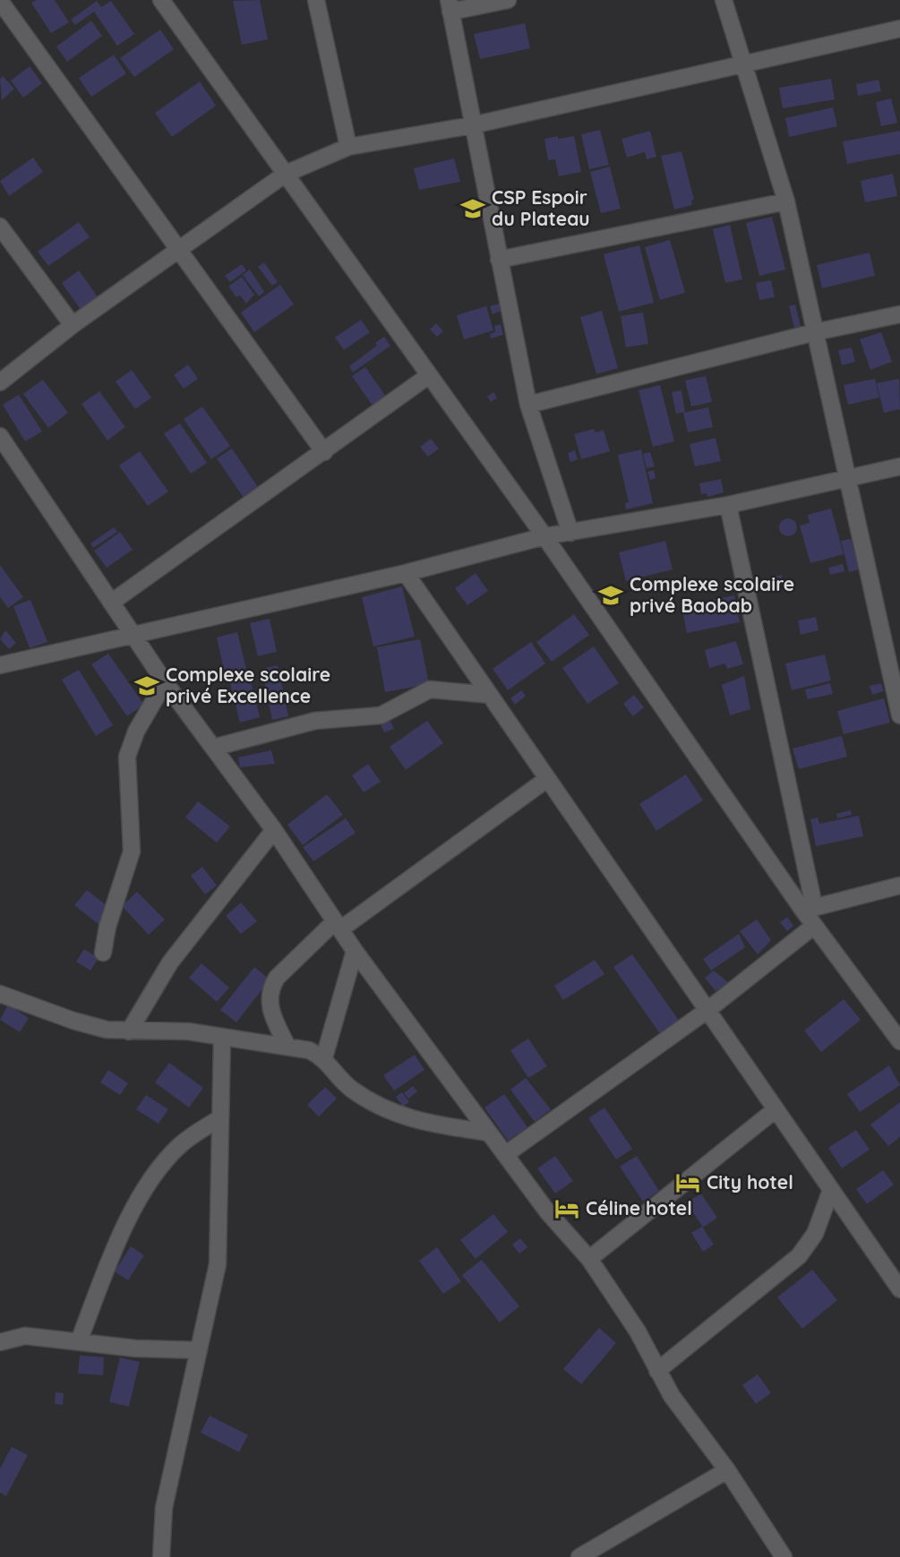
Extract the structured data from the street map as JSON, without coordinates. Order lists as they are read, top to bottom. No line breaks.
{"places":{"school or university":["CSP Espoir du Plateau","Complexe scolaire privé Baobab","Complexe scolaire privé Excellence"],"hotel":["City hotel","Céline hotel"]}}
